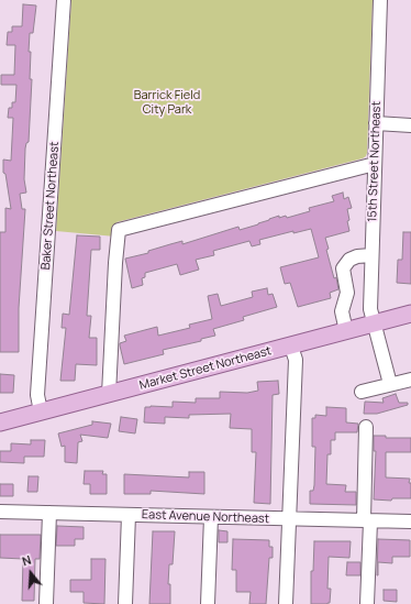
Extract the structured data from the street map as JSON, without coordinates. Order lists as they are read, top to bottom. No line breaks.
{"streets":{"main road":["Market Street Northeast"],"street":["15th Street Northeast","Baker Street Northeast","East Avenue Northeast"]},"crossings":[["15th Street Northeast","Market Street Northeast"],["Baker Street Northeast","Market Street Northeast"]],"parks":["Barrick Field City Park"],"north":"top"}
